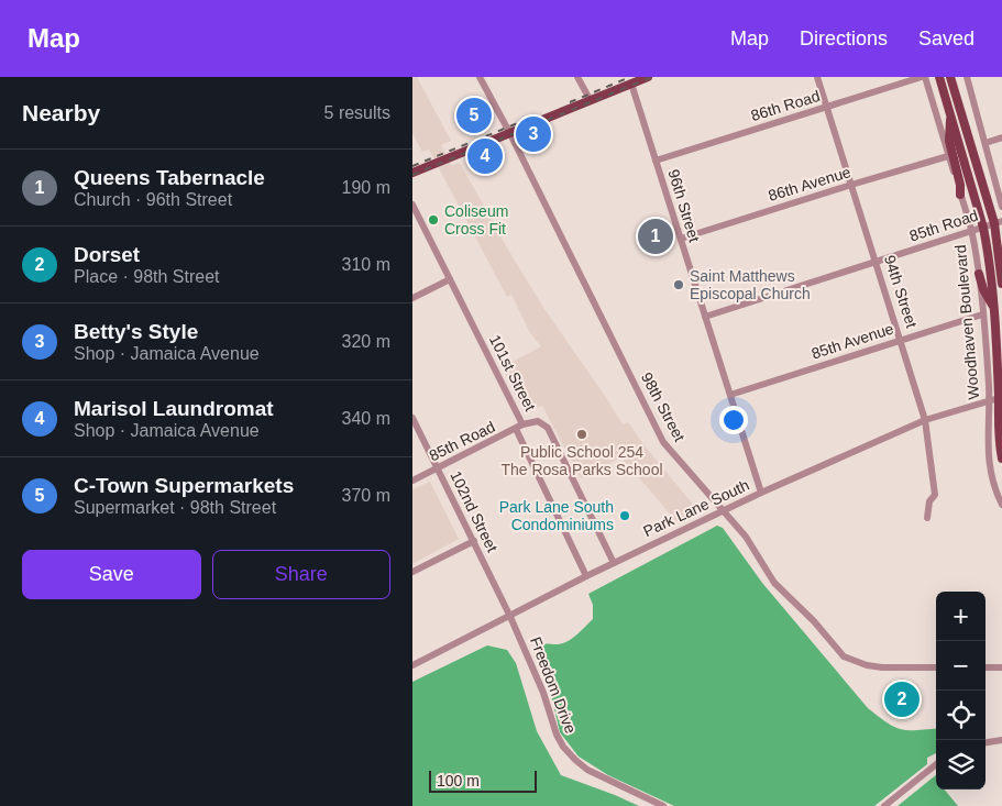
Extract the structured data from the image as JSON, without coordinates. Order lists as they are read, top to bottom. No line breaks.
{"streets":{"main road":["Woodhaven Boulevard"],"street":["86th Road","86th Avenue","96th Street","85th Road","94th Street","85th Avenue","101st Street","98th Street","Park Lane South","102nd Street","Freedom Drive"]},"crossings":[["86th Road","96th Street"],["86th Road","94th Street"],["86th Road","Woodhaven Boulevard"],["86th Avenue","96th Street"],["86th Avenue","94th Street"],["86th Avenue","Woodhaven Boulevard"],["96th Street","85th Road"],["96th Street","85th Avenue"],["96th Street","Park Lane South"],["85th Road","94th Street"],["85th Road","Woodhaven Boulevard"],["85th Road","101st Street"],["85th Road","102nd Street"],["94th Street","85th Avenue"],["94th Street","Park Lane South"],["Woodhaven Boulevard","85th Avenue"],["Woodhaven Boulevard","Park Lane South"],["101st Street","Park Lane South"],["98th Street","Park Lane South"],["Park Lane South","102nd Street"],["Park Lane South","Freedom Drive"],["102nd Street","Freedom Drive"]],"places":["Coliseum Cross Fit","Saint Matthews Episcopal Church","Public School 254 The Rosa Parks School","Park Lane South Condominiums"],"scale_bar":"100 m","page":{"header":"Map","nav":["Map","Directions","Saved"],"heading":["Nearby","5 results"],"pins":["5","3","4","1","2"],"list":[{"mark":"1","name":"Queens Tabernacle","note":"Church · 96th Street","value":"190 m"},{"mark":"2","name":"Dorset","note":"Place · 98th Street","value":"310 m"},{"mark":"3","name":"Betty's Style","note":"Shop · Jamaica Avenue","value":"320 m"},{"mark":"4","name":"Marisol Laundromat","note":"Shop · Jamaica Avenue","value":"340 m"},{"mark":"5","name":"C‑Town Supermarkets","note":"Supermarket · 98th Street","value":"370 m"}],"buttons":["Save","Share"],"map_buttons":["+","−"],"scale":"100 m"}}
